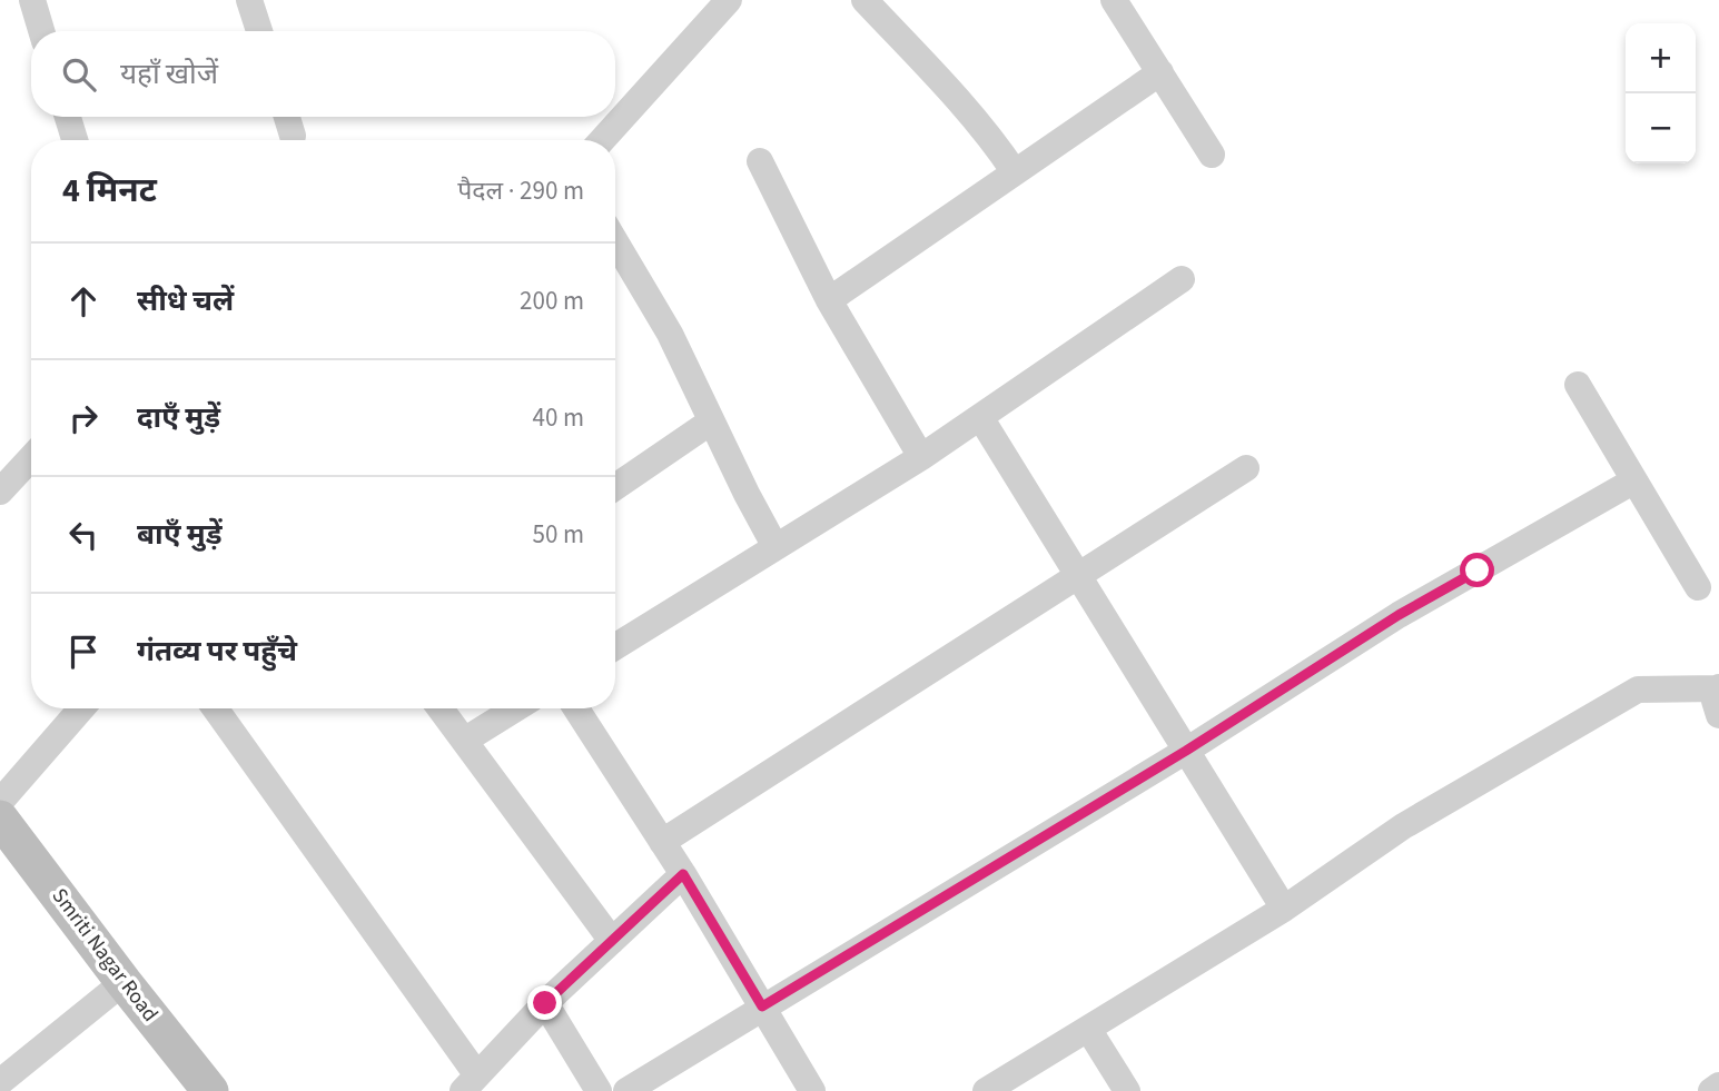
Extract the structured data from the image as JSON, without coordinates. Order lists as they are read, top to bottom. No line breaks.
{"streets":{"main road":["Smriti Nagar Road"]},"page":{"map_buttons":["+","−"],"search":"यहाँ खोजें","heading":["4 मिनट","पैदल · 290 m"],"list":[["सीधे चलें","200 m"],["दाएँ मुड़ें","40 m"],["बाएँ मुड़ें","50 m"],"गंतव्य पर पहुँचे"]}}
